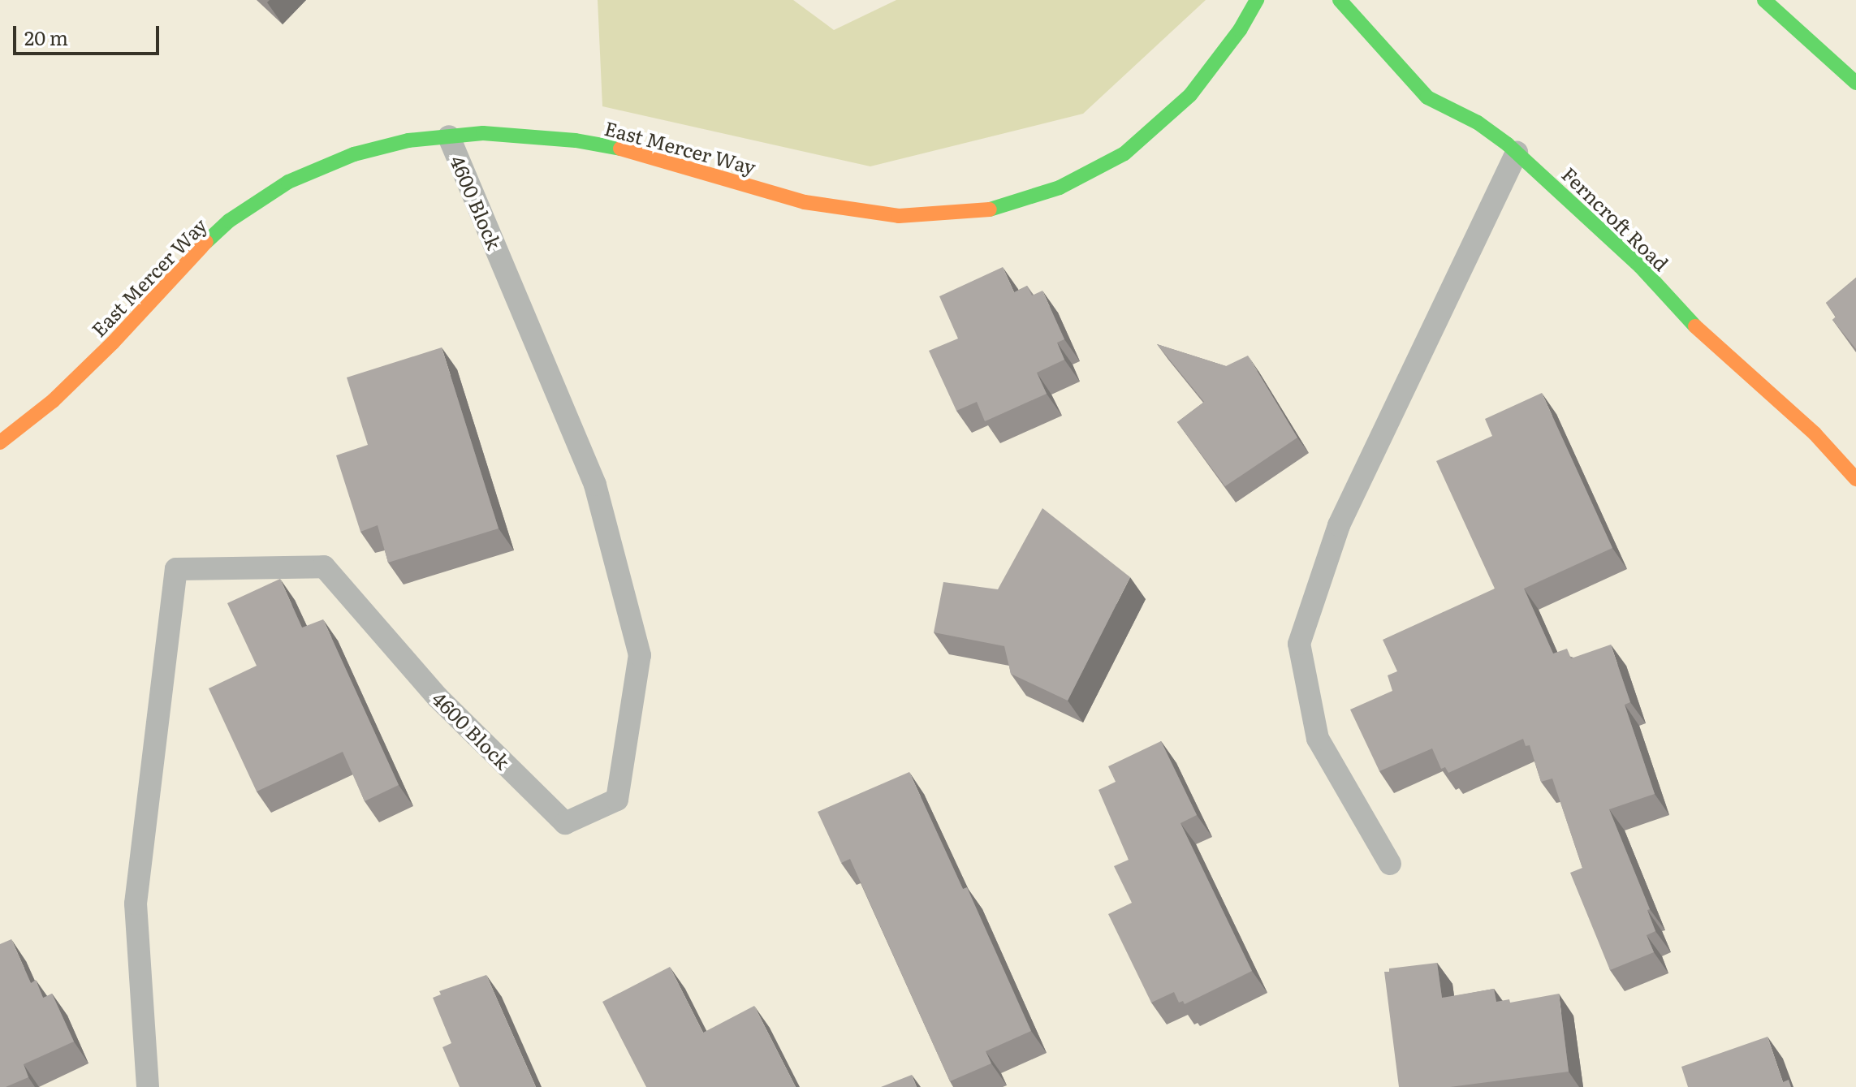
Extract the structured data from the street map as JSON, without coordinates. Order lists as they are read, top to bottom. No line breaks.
{"streets":{"street":["East Mercer Way","Ferncroft Road"],"lane":["4600 Block"]},"crossings":[["East Mercer Way","4600 Block"]],"scale_bar":"20 m"}
